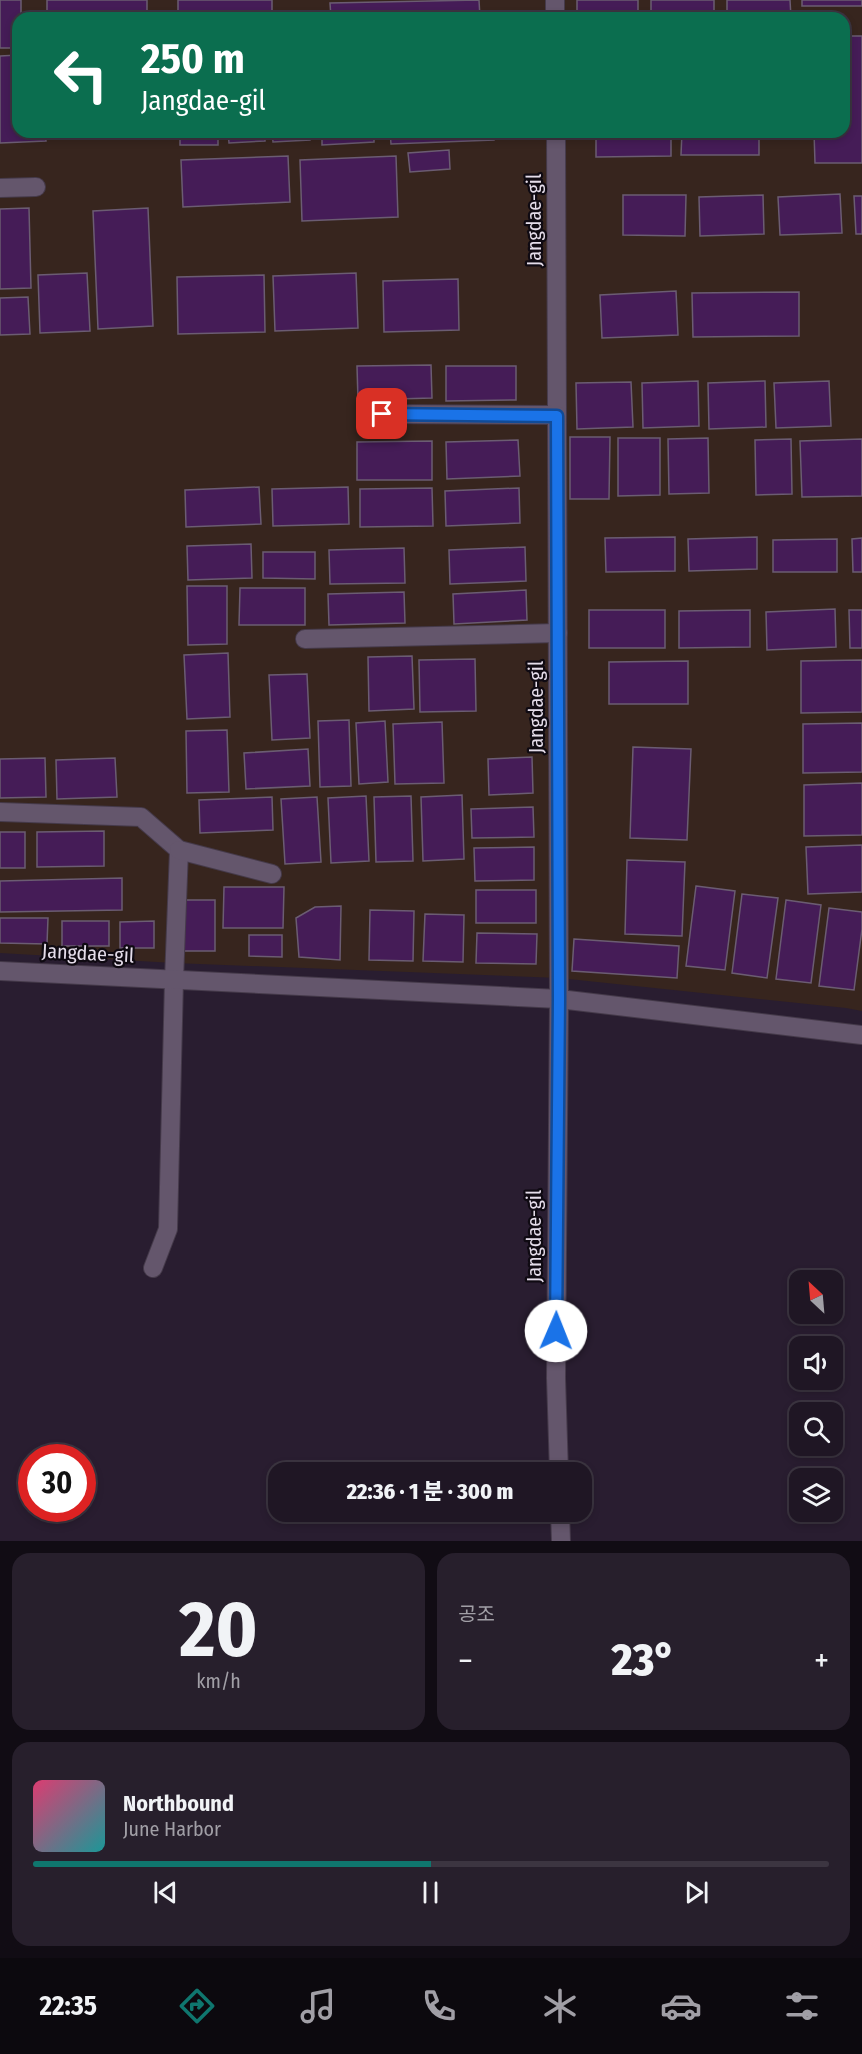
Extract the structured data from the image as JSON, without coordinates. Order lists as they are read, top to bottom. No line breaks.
{"streets":{"street":["Jangdae-gil"]},"north":"top left","page":{"turn":["250 m","Jangdae-gil"],"limit":"30","trip":"22:36 · 1 분 · 300 m","tile":[["20","km/h"],"공조"],"heat":["−","23°","+"],"song":["Northbound","June Harbor"],"tabs":"22:35"}}
